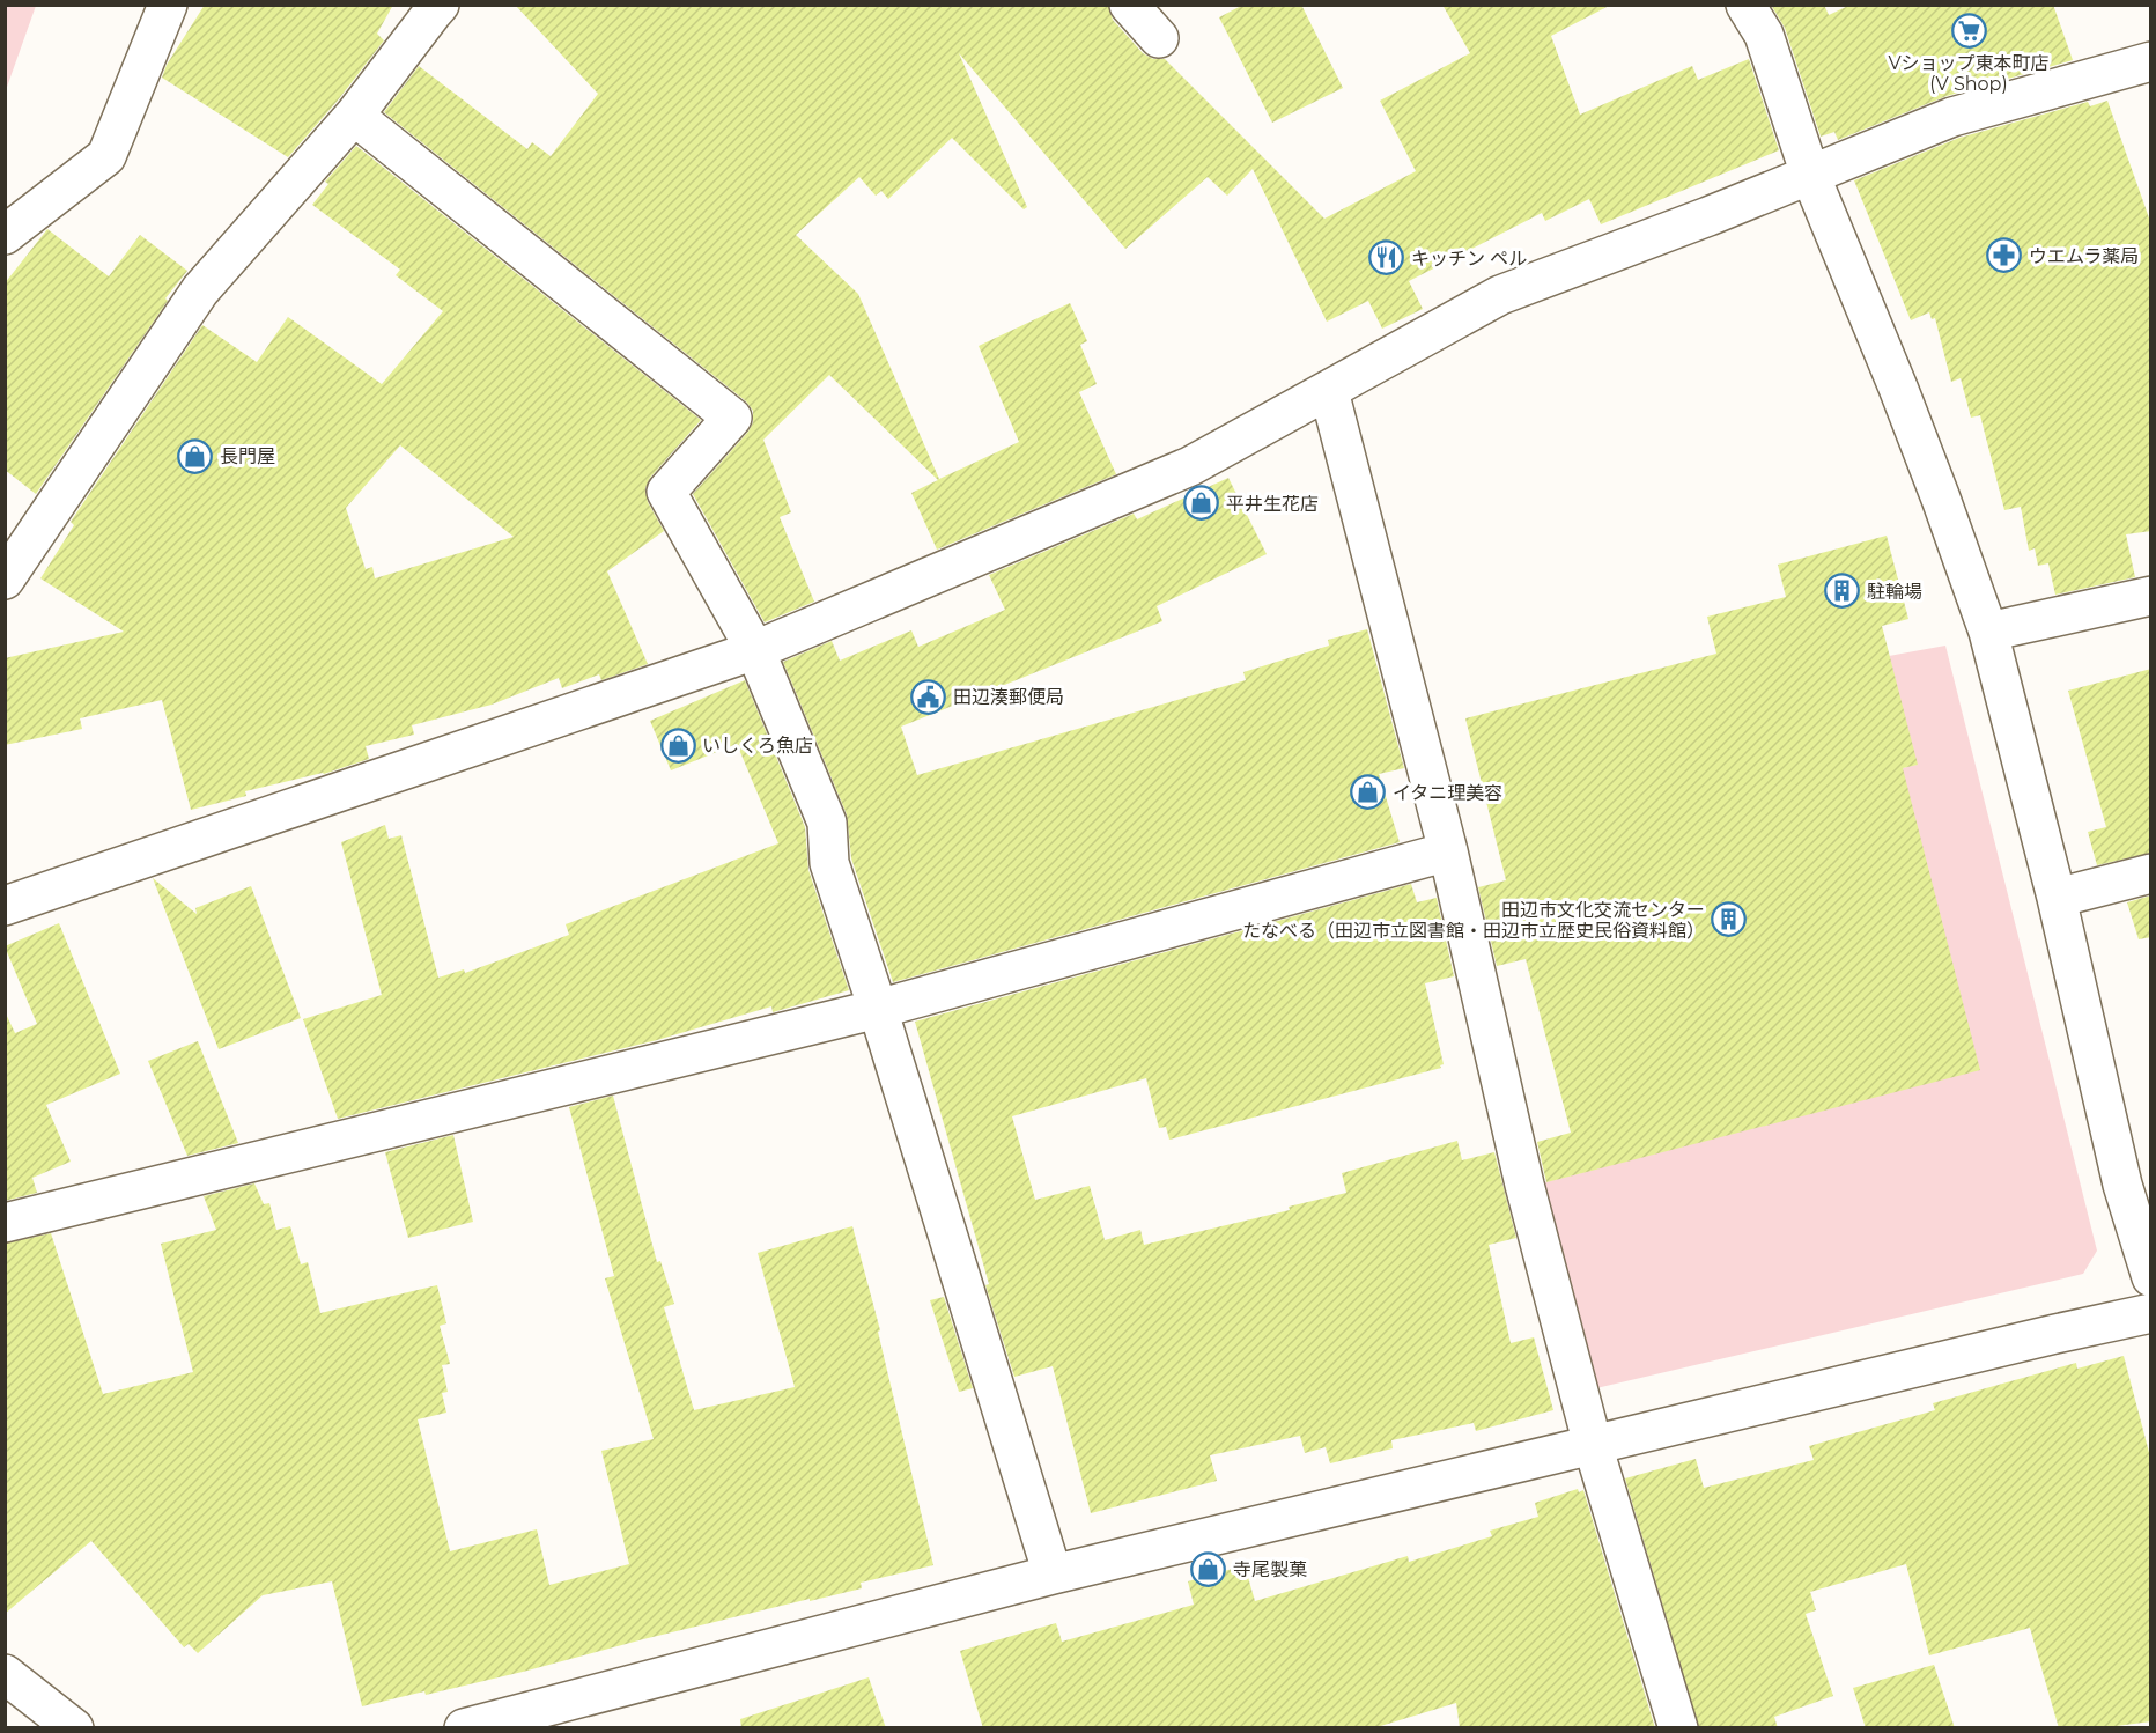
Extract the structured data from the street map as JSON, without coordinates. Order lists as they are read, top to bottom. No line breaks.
{"places":{"supermarket":["Vショップ東本町店 (V Shop)"],"pharmacy":["ウエムラ薬局"],"restaurant":["キッチン ペル"],"shop":["長門屋","平井生花店","いしくろ魚店","イタニ理美容","寺尾製菓"],"building":["駐輪場","田辺市文化交流センター たなべる（田辺市立図書館・田辺市立歴史民俗資料館）"],"public building":["田辺湊郵便局"]}}
